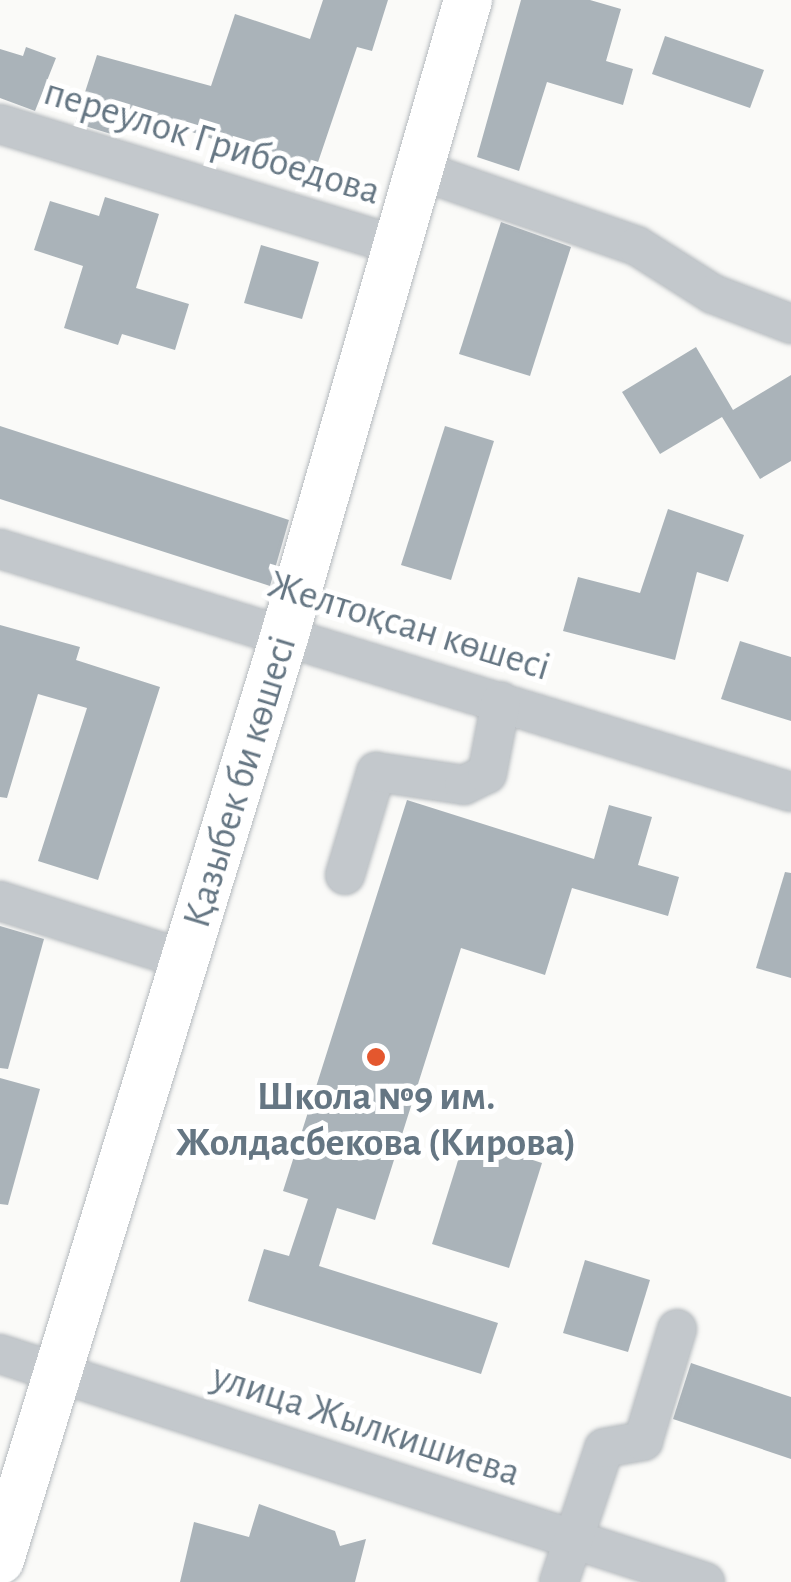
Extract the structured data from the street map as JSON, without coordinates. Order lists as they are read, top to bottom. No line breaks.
{"streets":{"main road":["Қазыбек би көшесі"],"street":["переулок Грибоедова","Желтоқсан көшесі","улица Жылкишиева"]},"crossings":[["переулок Грибоедова","Қазыбек би көшесі"],["Желтоқсан көшесі","Қазыбек би көшесі"],["Қазыбек би көшесі","улица Жылкишиева"]],"places":["Школа №9 им. Жолдасбекова (Кирова)"]}
